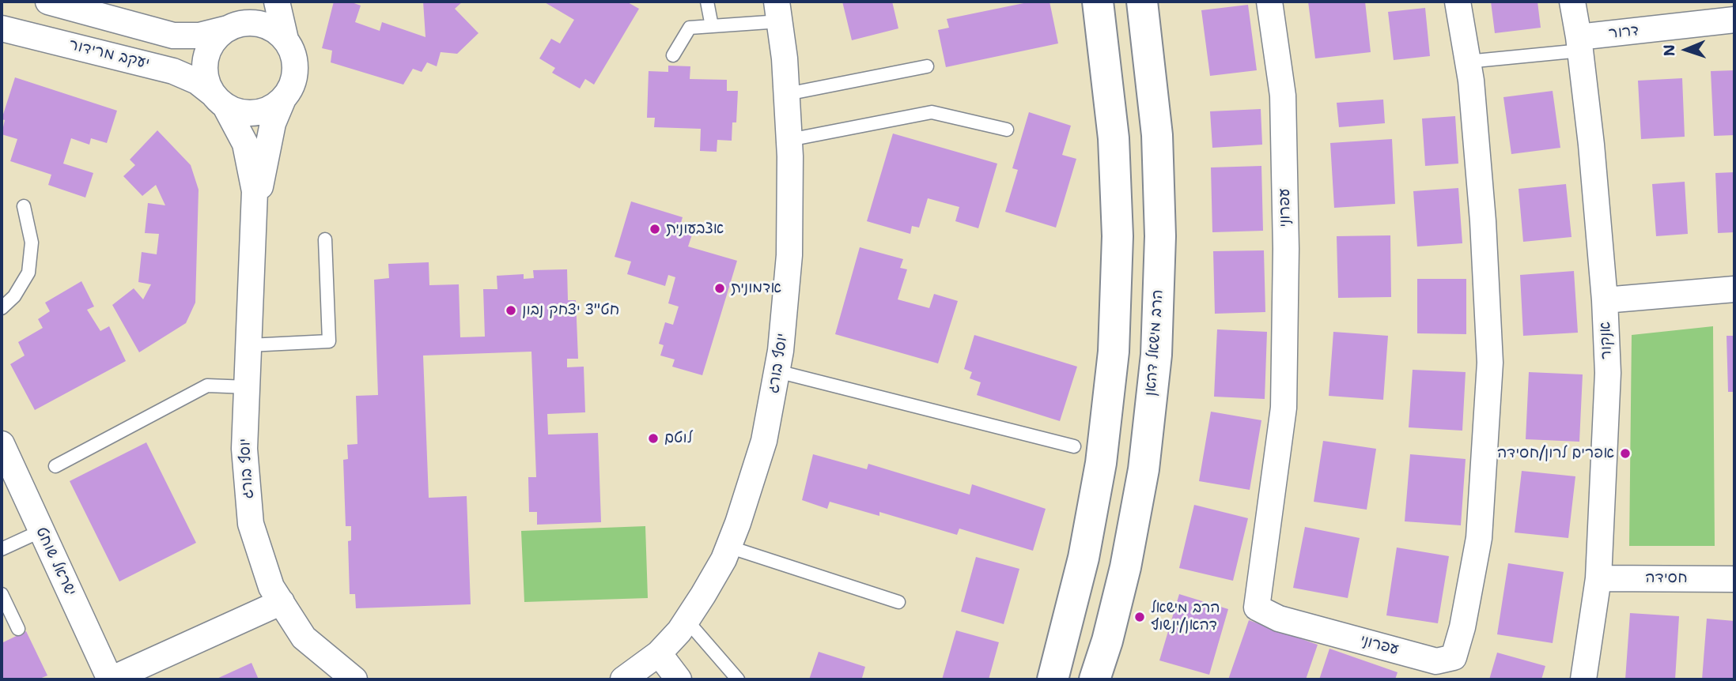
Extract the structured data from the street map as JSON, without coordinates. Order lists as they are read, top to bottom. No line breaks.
{"streets":{"street":["דרור","יעקב מרידור","עפרוני","אנקור","הרב מישאל דהאן","יוסף בורג","ישראל שוחט","חסידה"]},"crossings":[["דרור","אנקור"],["יעקב מרידור","יוסף בורג"],["אנקור","חסידה"]],"places":["אצבעונית","אדמונית","חט\"צ יצחק נבון","לוטם","אפרים לרון/חסידה","הרב מישאל דהאן/ינשוף"],"north":"left"}
